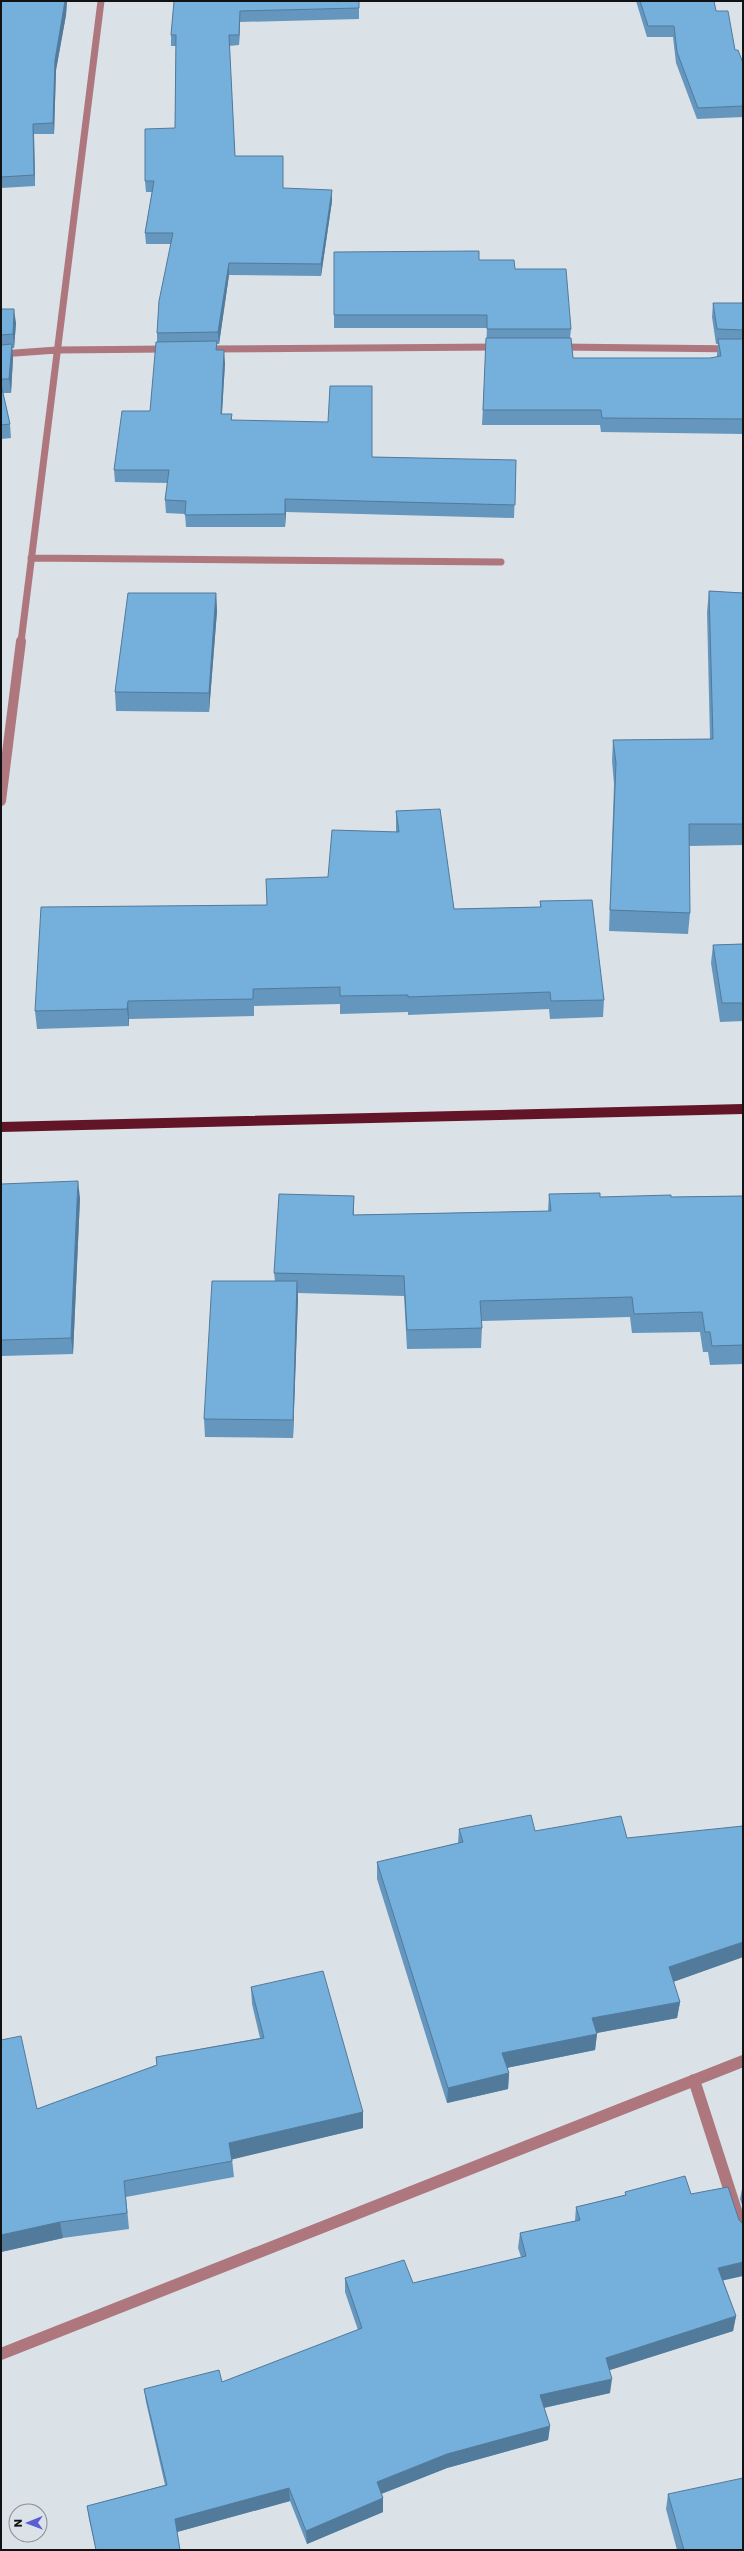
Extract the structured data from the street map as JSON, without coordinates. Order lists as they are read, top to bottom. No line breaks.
{"north":"left"}
